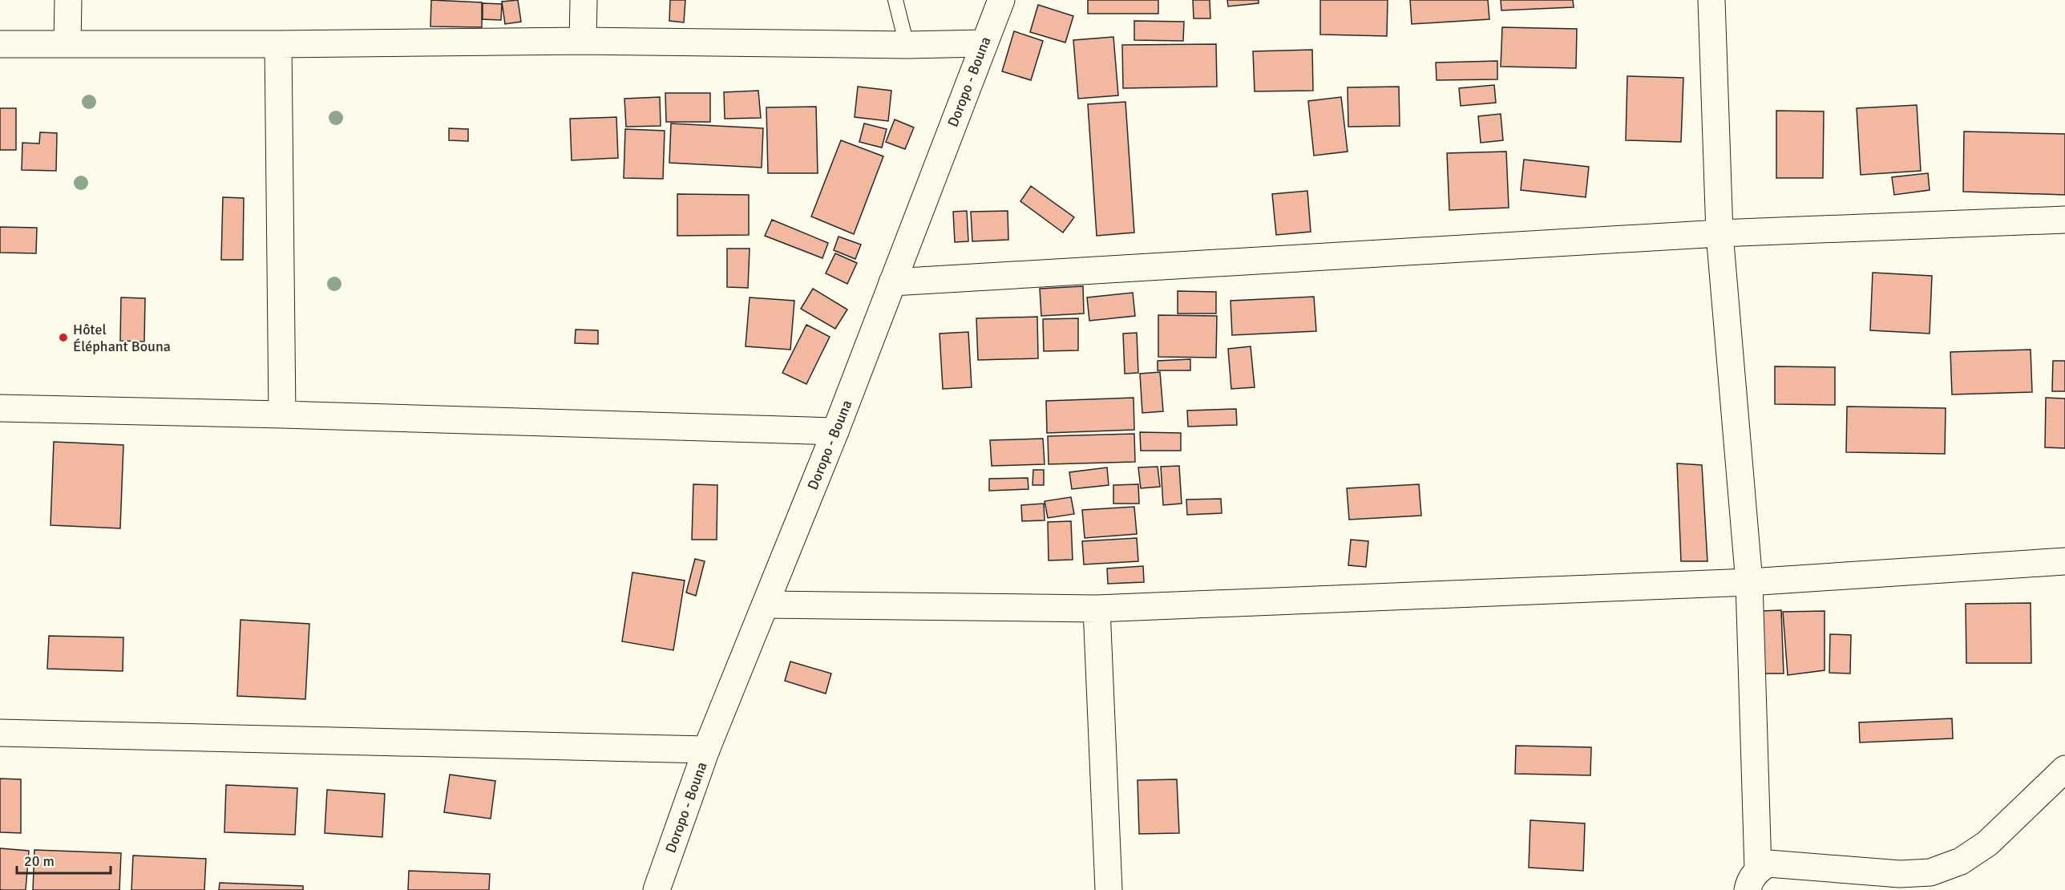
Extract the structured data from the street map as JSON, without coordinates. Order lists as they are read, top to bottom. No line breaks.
{"streets":{"street":["Doropo - Bouna"]},"places":["Hôtel Éléphant Bouna"],"scale_bar":"20 m"}
